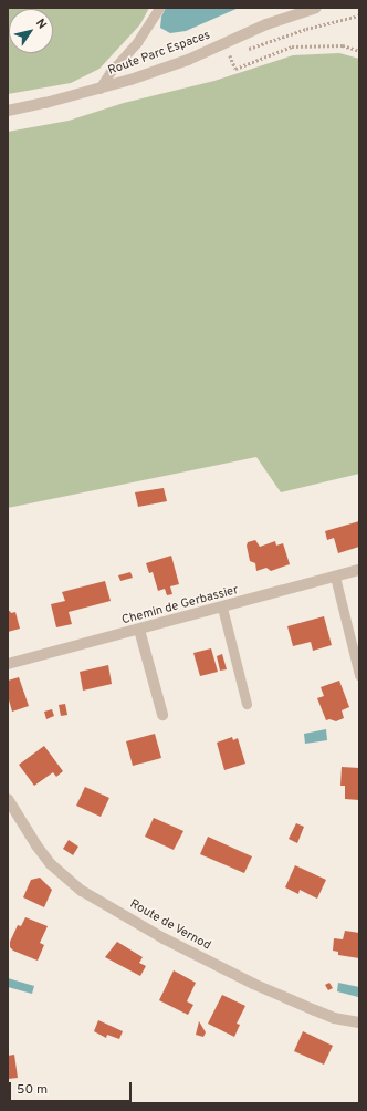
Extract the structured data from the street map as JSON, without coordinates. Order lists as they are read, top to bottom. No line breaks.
{"streets":{"street":["Route Parc Espaces","Chemin de Gerbassier","Route de Vernod"]},"scale_bar":"50 m","north":"top right"}
